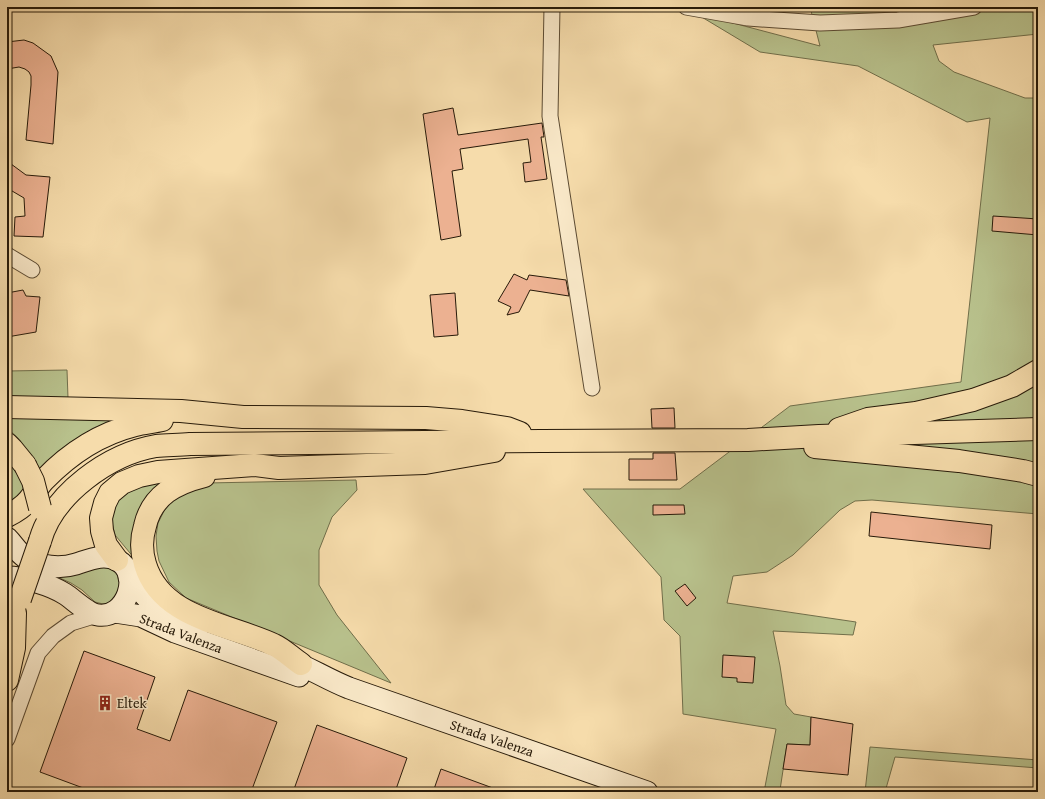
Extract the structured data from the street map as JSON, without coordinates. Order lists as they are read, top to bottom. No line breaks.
{"streets":{"main road":["Strada Valenza"]},"places":{"building":["Eltek"]}}
